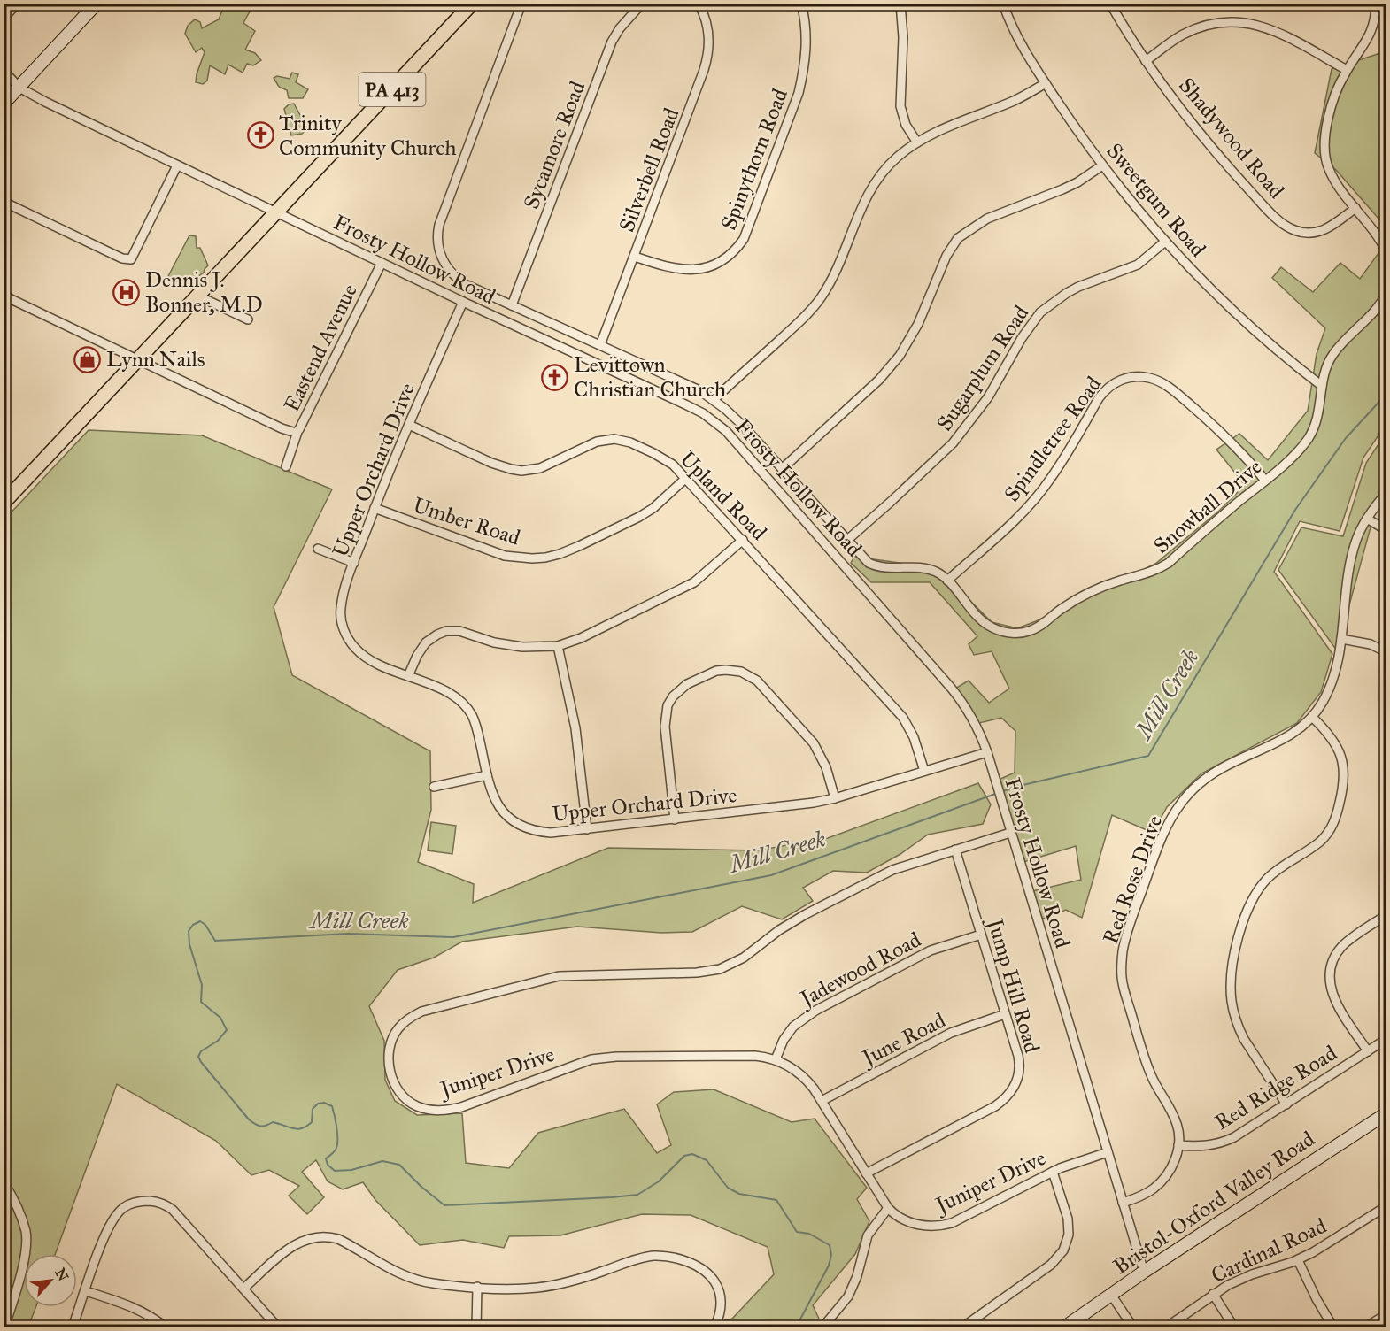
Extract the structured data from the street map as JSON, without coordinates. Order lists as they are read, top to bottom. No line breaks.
{"streets":{"main road":["PA 413","Bristol-Oxford Valley Road"],"street":["Shadywood Road","Sycamore Road","Spinythorn Road","Silverbell Road","Sweetgum Road","Frosty Hollow Road","Eastend Avenue","Sugarplum Road","Spindletree Road","Upper Orchard Drive","Upland Road","Snowball Drive","Umber Road","Red Rose Drive","Jadewood Road","Jump Hill Road","June Road","Juniper Drive","Red Ridge Road","Cardinal Road"]},"crossings":[["PA 413","Frosty Hollow Road"],["PA 413","Eastend Avenue"],["Sycamore Road","Snowball Drive"],["Spinythorn Road","Silverbell Road"],["Silverbell Road","Snowball Drive"],["Sweetgum Road","Sugarplum Road"],["Sweetgum Road","Snowball Drive"],["Frosty Hollow Road","Eastend Avenue"],["Frosty Hollow Road","Upper Orchard Drive"],["Frosty Hollow Road","Red Rose Drive"],["Frosty Hollow Road","Juniper Drive"],["Frosty Hollow Road","Bristol-Oxford Valley Road"],["Sugarplum Road","Snowball Drive"],["Spindletree Road","Snowball Drive"],["Upper Orchard Drive","Upland Road"],["Upper Orchard Drive","Umber Road"],["Upland Road","Umber Road"],["Red Rose Drive","Red Ridge Road"],["Jadewood Road","Jump Hill Road"],["Jadewood Road","Juniper Drive"],["Jump Hill Road","June Road"],["Jump Hill Road","Juniper Drive"],["June Road","Juniper Drive"]],"water":["Mill Creek"],"places":{"church":["Trinity Community Church","Levittown Christian Church"],"hospital":["Dennis J. Bonner, M.D"],"shop":["Lynn Nails"]},"north":"top right"}
